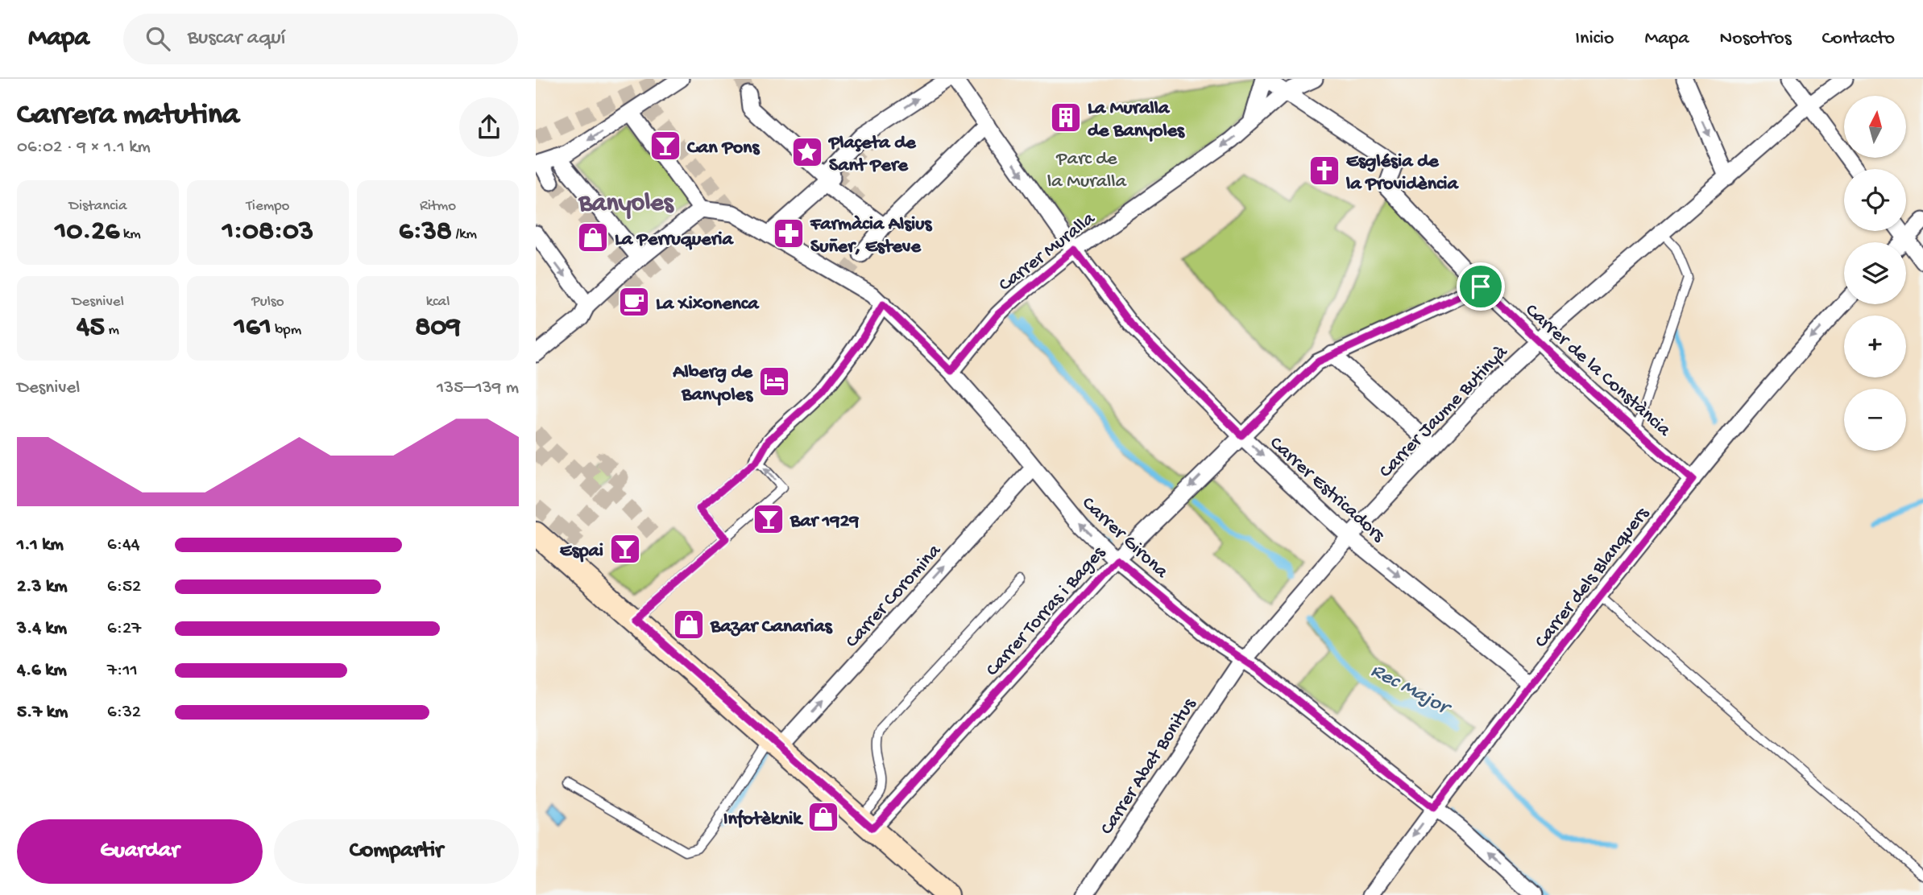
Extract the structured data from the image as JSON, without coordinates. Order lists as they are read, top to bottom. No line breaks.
{"streets":{"street":["Carrer Muralla","Carrer de la Constància","Carrer Jaume Butinyà","Carrer Estricadors","Carrer Girona","Carrer dels Blanquers","Carrer Coromina","Carrer Torras i Bages","Carrer Abat Bonitus"]},"crossings":[["Carrer Muralla","Carrer de la Constància"],["Carrer Muralla","Carrer Estricadors"],["Carrer Muralla","Carrer Girona"],["Carrer de la Constància","Carrer Jaume Butinyà"],["Carrer de la Constància","Carrer dels Blanquers"],["Carrer de la Constància","Carrer Torras i Bages"],["Carrer Jaume Butinyà","Carrer Estricadors"],["Carrer Jaume Butinyà","Carrer Girona"],["Carrer Jaume Butinyà","Carrer Abat Bonitus"],["Carrer Estricadors","Carrer dels Blanquers"],["Carrer Estricadors","Carrer Torras i Bages"],["Carrer Girona","Carrer dels Blanquers"],["Carrer Girona","Carrer Coromina"],["Carrer Girona","Carrer Torras i Bages"],["Carrer Girona","Carrer Abat Bonitus"]],"one_way":["Carrer Muralla","Carrer Estricadors","Carrer dels Blanquers","Carrer Coromina"],"districts":["Banyoles"],"water":["Rec Major"],"parks":["Parc de la Muralla"],"places":{"building":["La Muralla de Banyoles"],"bar":["Can Pons","Bar 1929","Espai"],"place":["Plaçeta de Sant Pere"],"church":["Església de la Providència"],"pharmacy":["Farmàcia Alsius Suñer, Esteve"],"shop":["La Perruqueria","Bazar Canarias","Infotèknik"],"cafe":["La Xixonenca"],"hotel":["Alberg de Banyoles"]},"north":"top","page":{"header":"Mapa","search":"Buscar aquí","nav":["Inicio","Mapa","Nosotros","Contacto"],"heading":["Carrera matutina","06:02 · 9 × 1.1 km"],"map_buttons":["+","−"],"stats":[["Distancia","10.26 km"],["Tiempo","1:08:03"],["Ritmo","6:38 /km"],["Desnivel","45 m"],["Pulso","161 bpm"],["kcal","809"]],"chart":["Desnivel","135–139 m"],"list":[{"name":"1.1 km","note":"6:44"},{"name":"2.3 km","note":"6:52"},{"name":"3.4 km","note":"6:27"},{"name":"4.6 km","note":"7:11"},{"name":"5.7 km","note":"6:32"}],"buttons":["Guardar","Compartir"]}}
